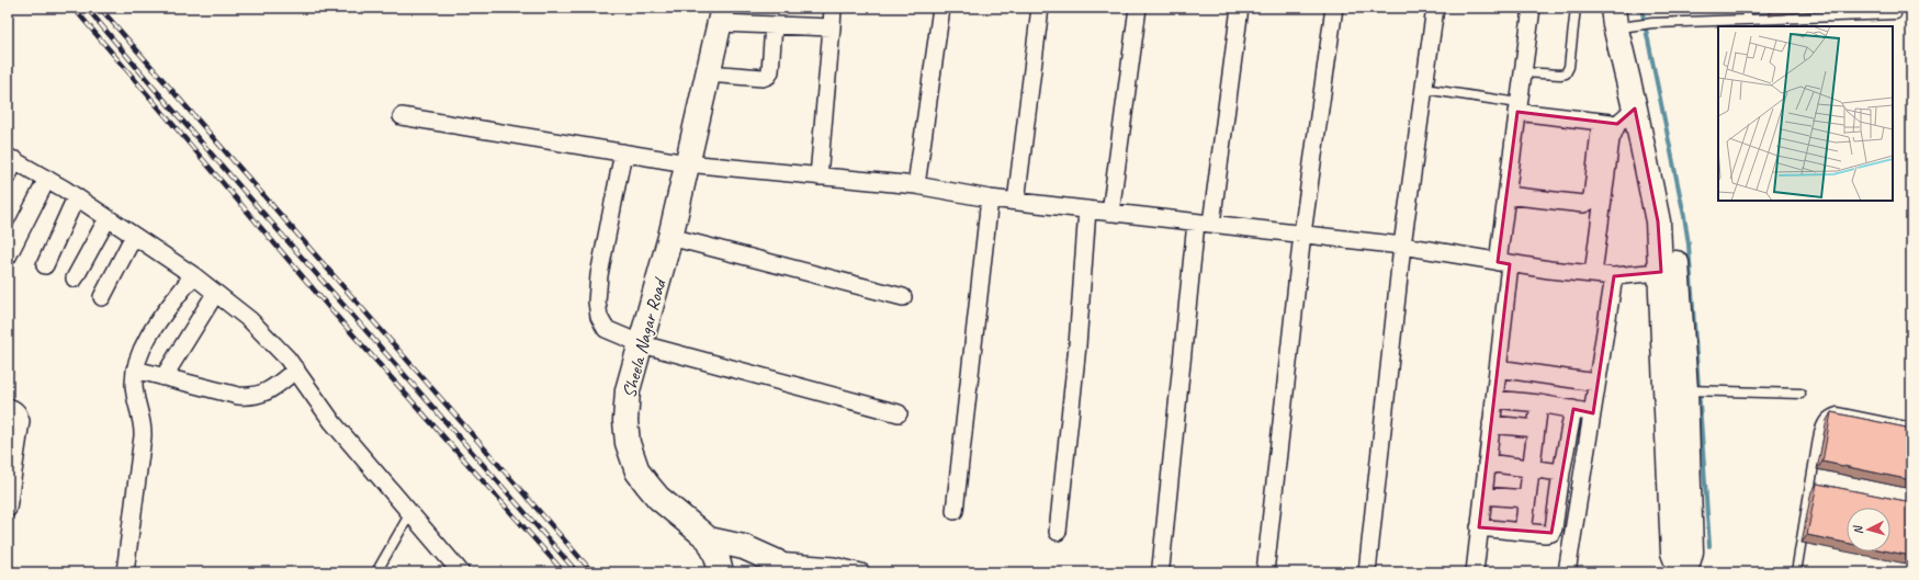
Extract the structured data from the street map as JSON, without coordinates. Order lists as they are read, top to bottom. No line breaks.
{"streets":{"street":["Sheela Nagar Road"]},"north":"left"}
